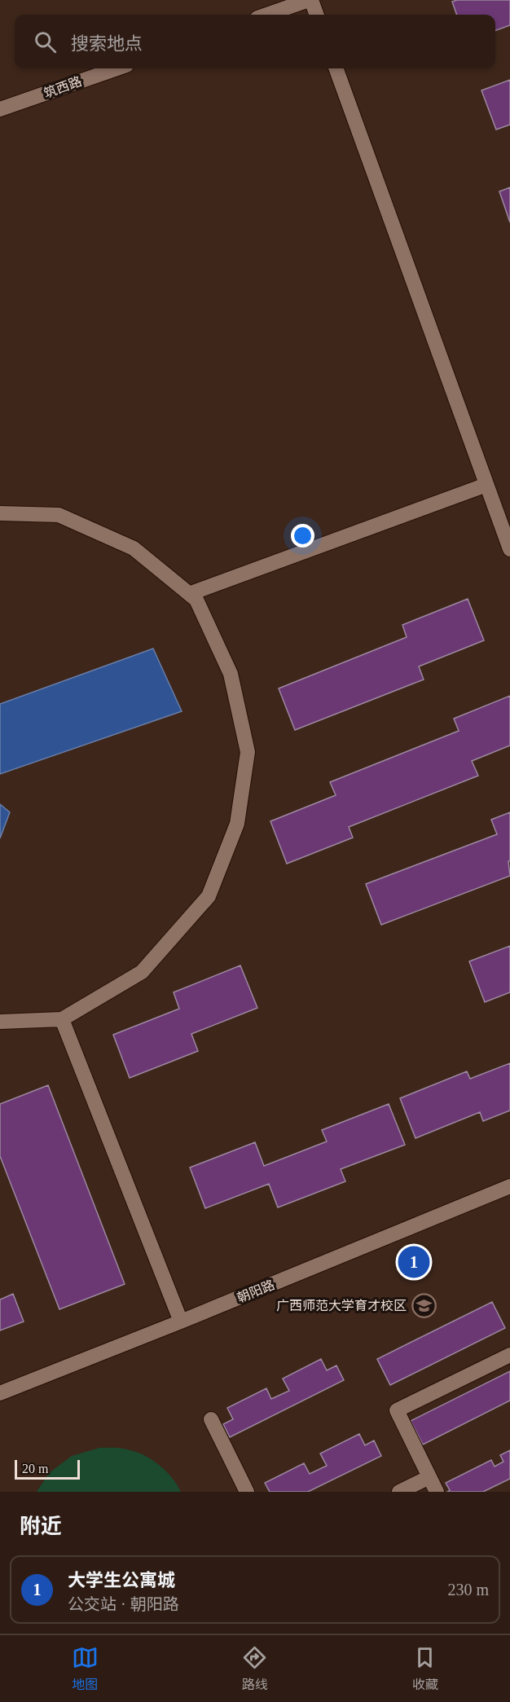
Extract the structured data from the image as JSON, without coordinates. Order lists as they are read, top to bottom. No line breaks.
{"streets":{"street":["筑西路","朝阳路"]},"places":{"school or university":["广西师范大学育才校区"]},"scale_bar":"20 m","page":{"search":"搜索地点","pins":"1","scale":"20 m","heading":"附近","list":[{"mark":"1","name":"大学生公寓城","note":"公交站 · 朝阳路","value":"230 m"}],"nav":["地图","路线","收藏"]}}
